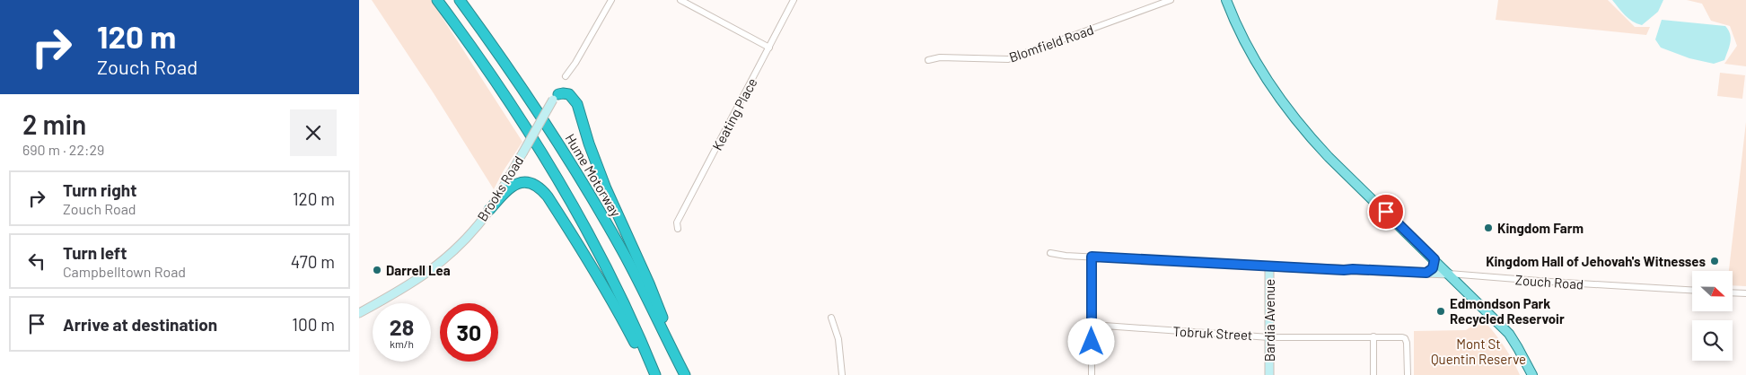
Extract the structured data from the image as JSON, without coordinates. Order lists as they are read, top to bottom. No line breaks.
{"streets":{"highway":["Hume Motorway"],"main road":["Brooks Road","Zouch Road","Bardia Avenue"],"street":["Blomfield Road","Keating Place","Tobruk Street"]},"crossings":[["Zouch Road","Bardia Avenue"],["Bardia Avenue","Tobruk Street"]],"parks":["Mont St Quentin Reserve"],"places":["Kingdom Farm","Kingdom Hall of Jehovah's Witnesses","Darrell Lea","Edmondson Park Recycled Reservoir"],"north":"right","page":{"turn":["120 m","Zouch Road"],"heading":["2 min","690 m · 22:29"],"list":[{"name":"Turn right","note":"Zouch Road","value":"120 m"},{"name":"Turn left","note":"Campbelltown Road","value":"470 m"},{"name":"Arrive at destination","value":"100 m"}],"speed":"28 km/h","limit":"30"}}
